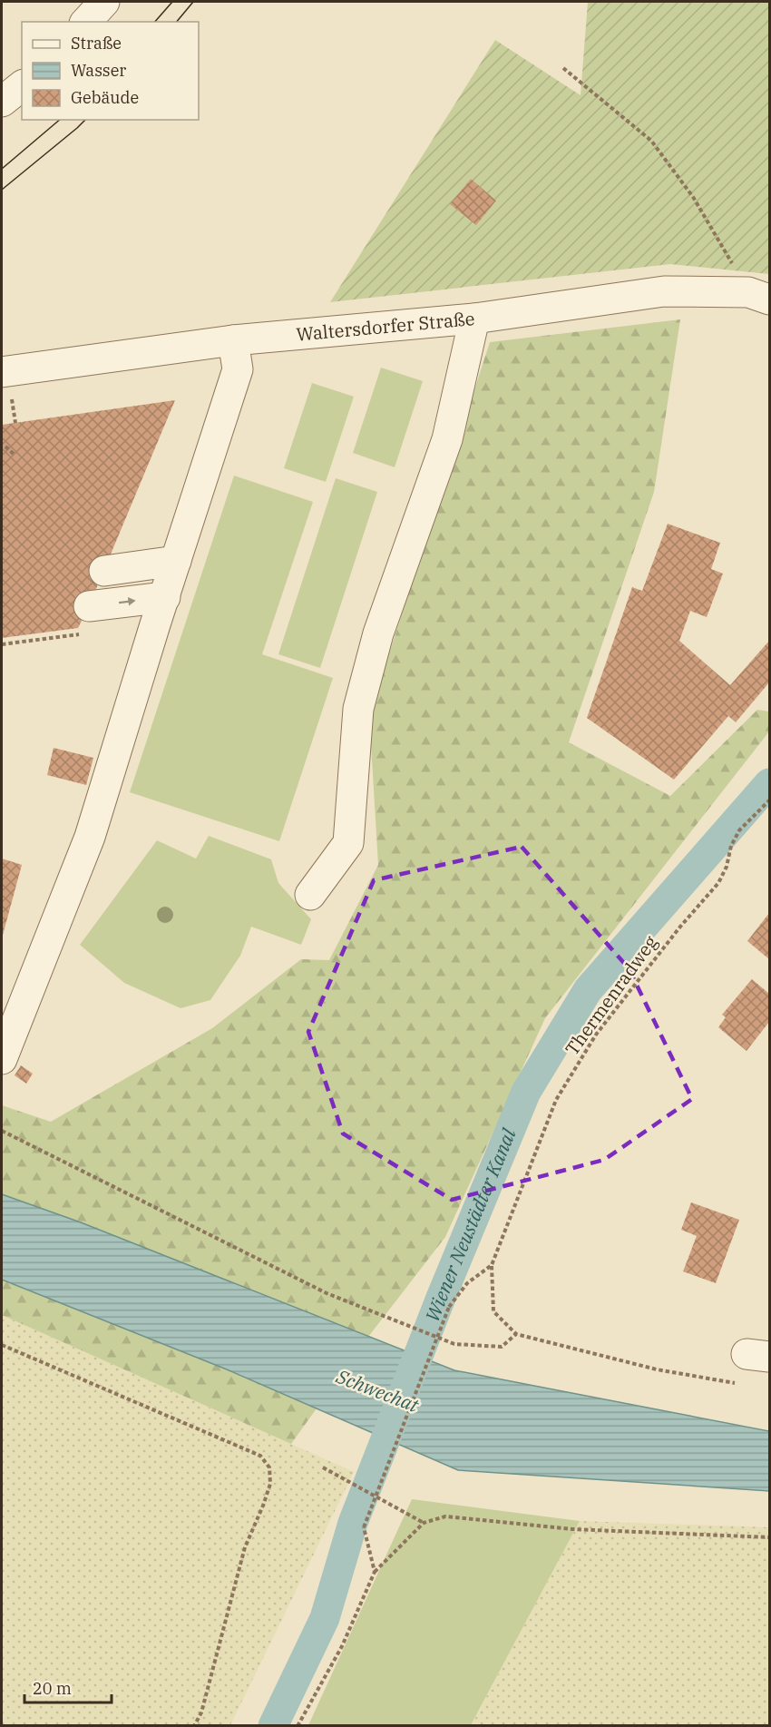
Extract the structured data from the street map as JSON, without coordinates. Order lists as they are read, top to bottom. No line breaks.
{"streets":{"street":["Waltersdorfer Straße"],"path":["Thermenradweg"]},"water":["Wiener Neustädter Kanal","Schwechat"],"legend":["Straße","Wasser","Gebäude"],"scale_bar":"20 m"}
